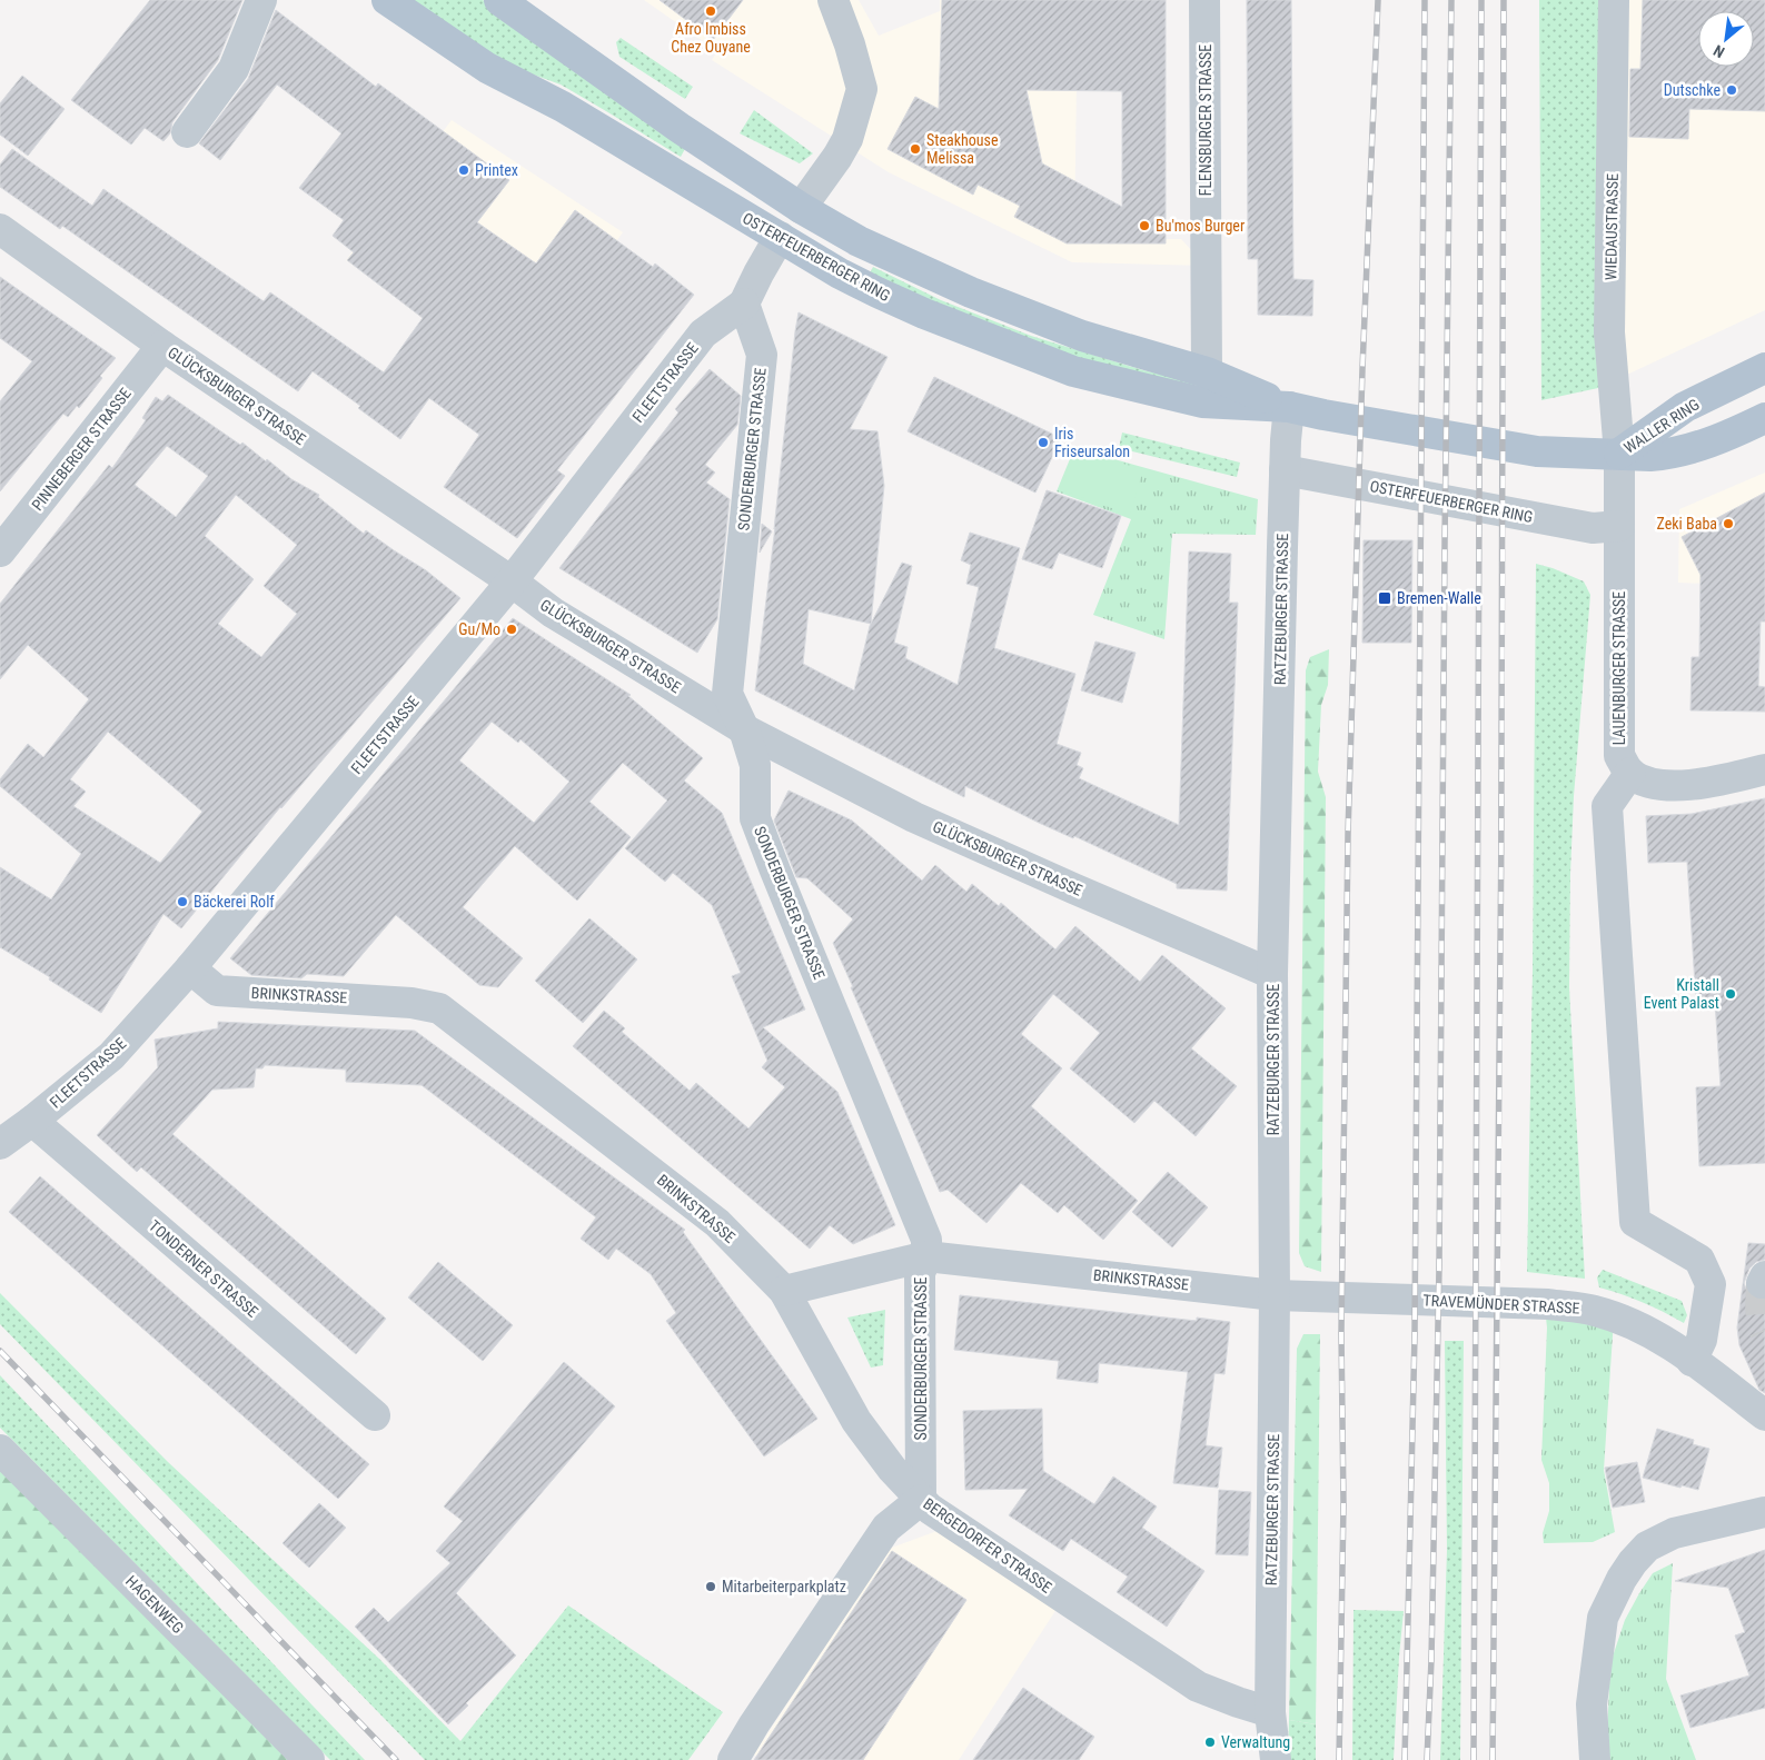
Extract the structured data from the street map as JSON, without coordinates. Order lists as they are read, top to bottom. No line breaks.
{"streets":{"main road":["OSTERFEUERBERGER RING","WALLER RING"],"street":["FLENSBURGER STRASSE","WIEDAUSTRASSE","FLEETSTRASSE","GLÜCKSBURGER STRASSE","PINNEBERGER STRASSE","SONDERBURGER STRASSE","RATZEBURGER STRASSE","LAUENBURGER STRASSE","BRINKSTRASSE","TONDERNER STRASSE","TRAVEMÜNDER STRASSE","BERGEDORFER STRASSE","HAGENWEG"]},"crossings":[["FLENSBURGER STRASSE","OSTERFEUERBERGER RING"],["WIEDAUSTRASSE","WALLER RING"],["WIEDAUSTRASSE","LAUENBURGER STRASSE"],["OSTERFEUERBERGER RING","WALLER RING"],["OSTERFEUERBERGER RING","RATZEBURGER STRASSE"],["OSTERFEUERBERGER RING","LAUENBURGER STRASSE"],["FLEETSTRASSE","GLÜCKSBURGER STRASSE"],["FLEETSTRASSE","SONDERBURGER STRASSE"],["FLEETSTRASSE","BRINKSTRASSE"],["FLEETSTRASSE","TONDERNER STRASSE"],["GLÜCKSBURGER STRASSE","PINNEBERGER STRASSE"],["GLÜCKSBURGER STRASSE","SONDERBURGER STRASSE"],["GLÜCKSBURGER STRASSE","RATZEBURGER STRASSE"],["WALLER RING","LAUENBURGER STRASSE"],["SONDERBURGER STRASSE","BRINKSTRASSE"],["SONDERBURGER STRASSE","BERGEDORFER STRASSE"],["RATZEBURGER STRASSE","BRINKSTRASSE"],["RATZEBURGER STRASSE","TRAVEMÜNDER STRASSE"],["RATZEBURGER STRASSE","BERGEDORFER STRASSE"],["BRINKSTRASSE","TRAVEMÜNDER STRASSE"],["BRINKSTRASSE","BERGEDORFER STRASSE"]],"places":{"other":["Afro Imbiss Chez Ouyane","Dutschke","Steakhouse Melissa","Printex","Bu'mos Burger","Iris Friseursalon","Zeki Baba","Gu/Mo","Bäckerei Rolf","Kristall Event Palast","Mitarbeiterparkplatz","Verwaltung"],"transit":["Bremen-Walle"]},"north":"bottom left"}
